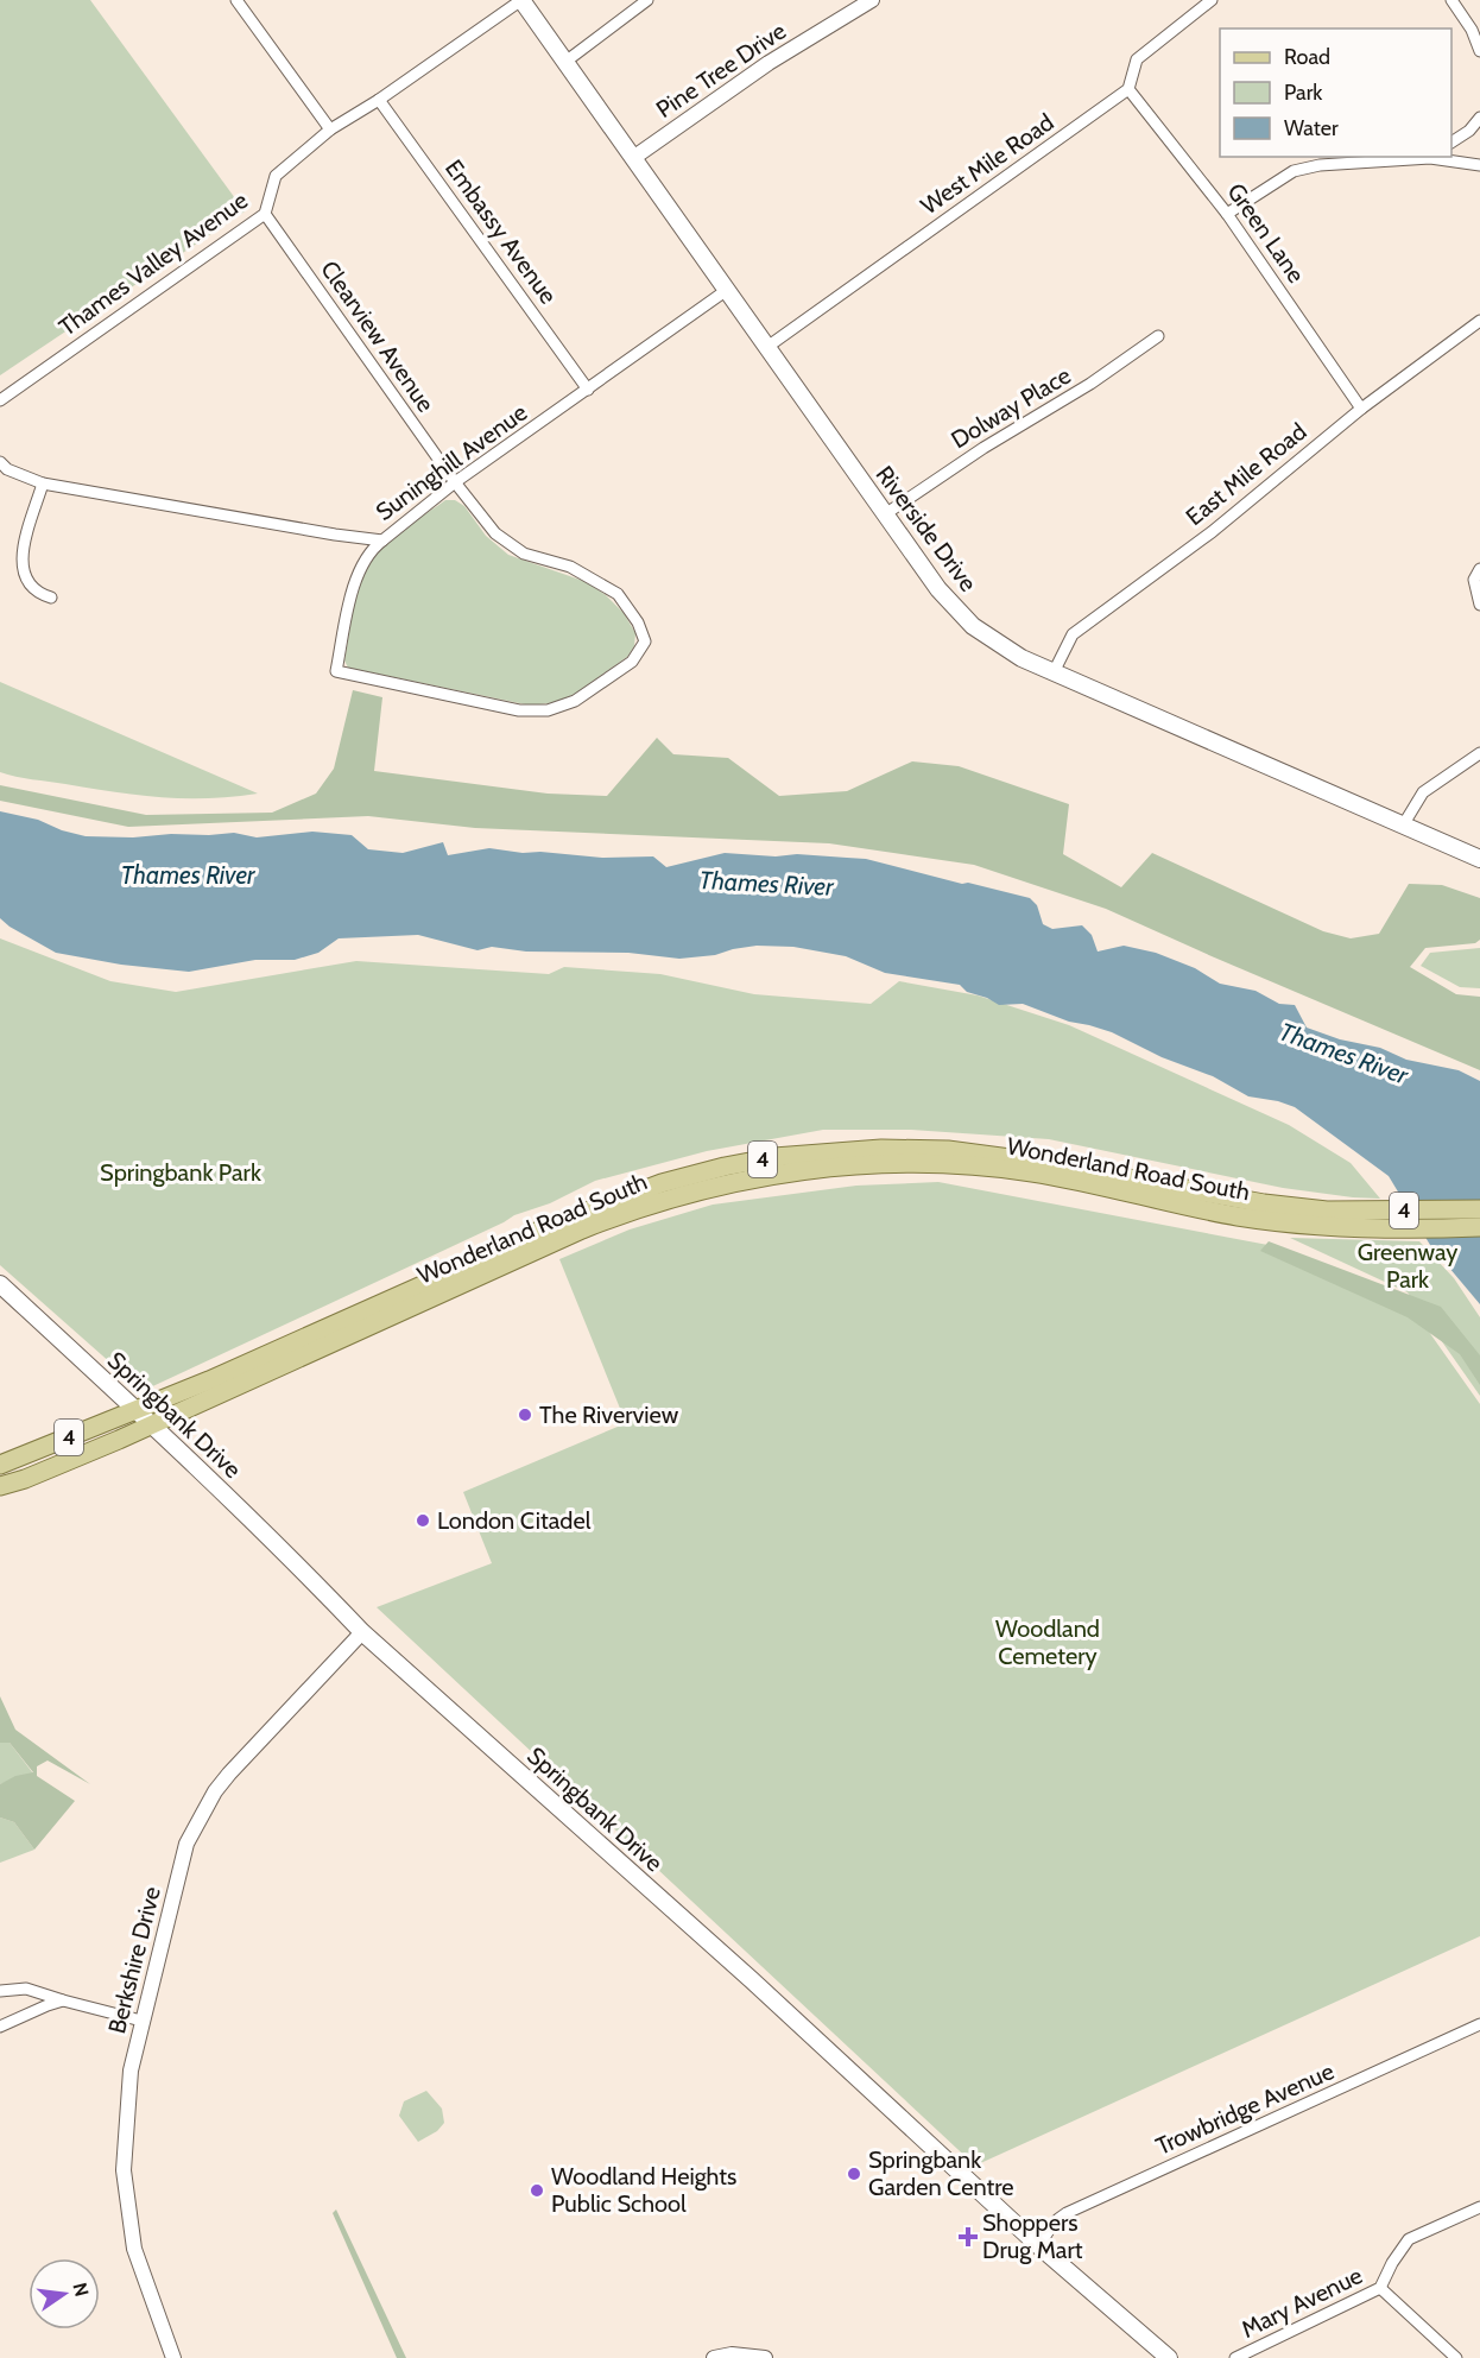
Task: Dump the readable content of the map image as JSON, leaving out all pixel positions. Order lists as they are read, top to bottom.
{
  "streets": {
    "main road": [
      "Riverside Drive",
      "4",
      "Wonderland Road South",
      "Springbank Drive"
    ],
    "street": [
      "Pine Tree Drive",
      "West Mile Road",
      "Embassy Avenue",
      "Green Lane",
      "Thames Valley Avenue",
      "Clearview Avenue",
      "Dolway Place",
      "Suninghill Avenue",
      "East Mile Road",
      "Berkshire Drive",
      "Trowbridge Avenue",
      "Mary Avenue"
    ]
  },
  "crossings": [
    ["Pine Tree Drive", "Riverside Drive"],
    ["West Mile Road", "Green Lane"],
    ["West Mile Road", "Riverside Drive"],
    ["Embassy Avenue", "Thames Valley Avenue"],
    ["Embassy Avenue", "Suninghill Avenue"],
    ["Green Lane", "East Mile Road"],
    ["Thames Valley Avenue", "Clearview Avenue"],
    ["Thames Valley Avenue", "Riverside Drive"],
    ["Clearview Avenue", "Suninghill Avenue"],
    ["Dolway Place", "Riverside Drive"],
    ["Suninghill Avenue", "Riverside Drive"],
    ["East Mile Road", "Riverside Drive"],
    ["4", "Wonderland Road South"],
    ["Wonderland Road South", "Springbank Drive"],
    ["Springbank Drive", "Berkshire Drive"],
    ["Springbank Drive", "Trowbridge Avenue"]
  ],
  "water": ["Thames River"],
  "parks": ["Springbank Park", "Greenway Park", "Woodland Cemetery"],
  "places": {
    "other": [
      "The Riverview",
      "London Citadel",
      "Springbank Garden Centre",
      "Woodland Heights Public School"
    ],
    "health": ["Shoppers Drug Mart"]
  },
  "legend": ["Road", "Park", "Water"],
  "north": "right"
}
